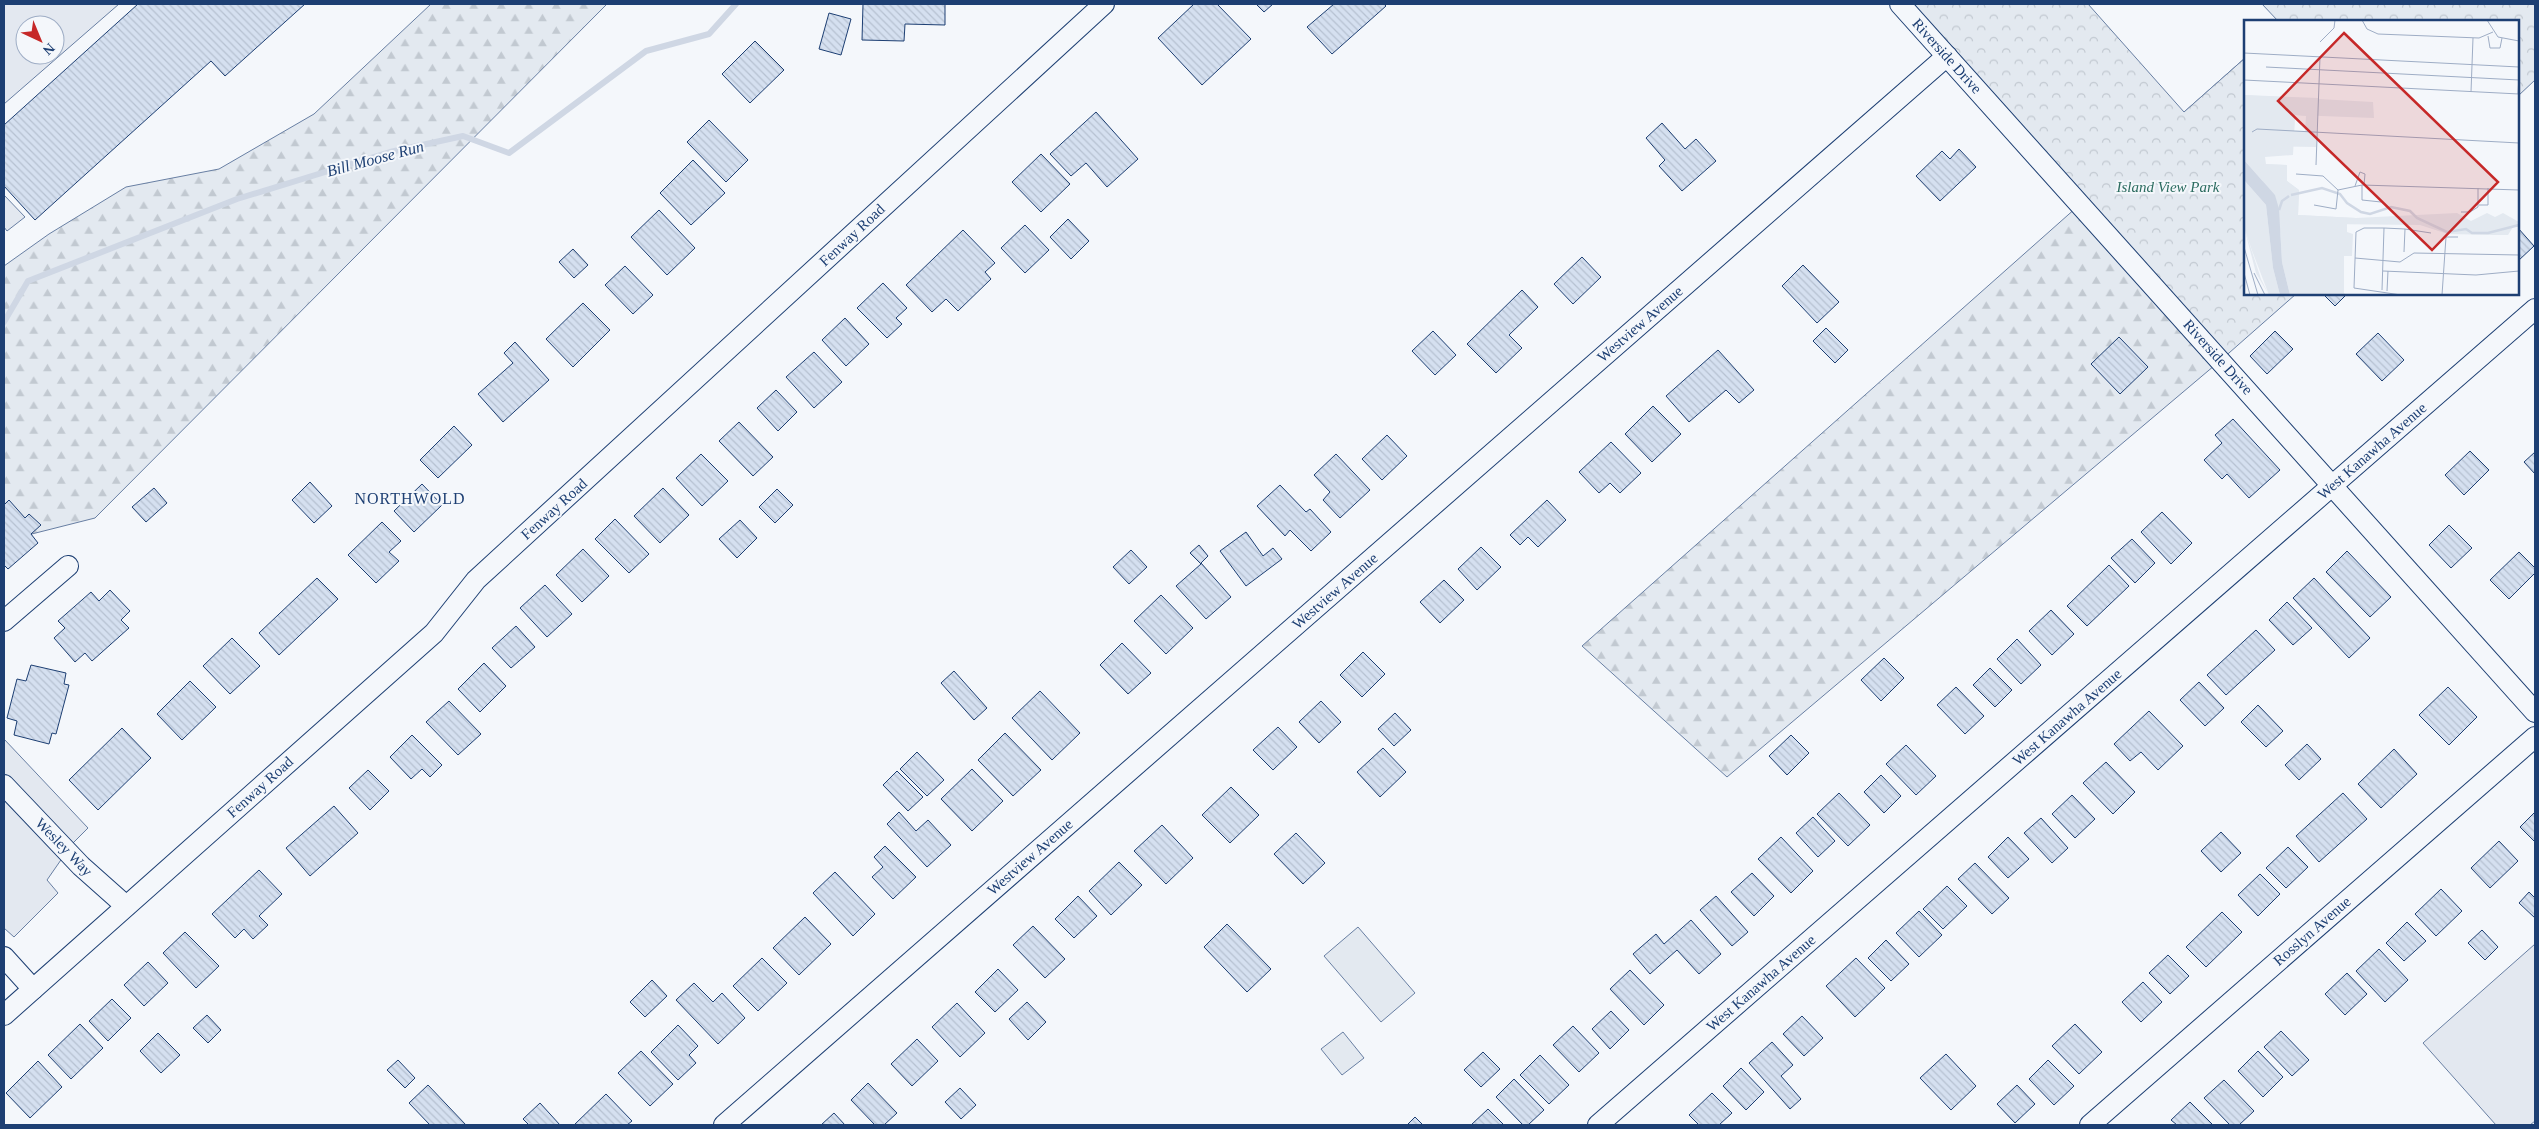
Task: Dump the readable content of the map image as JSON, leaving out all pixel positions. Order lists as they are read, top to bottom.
{
  "streets": {
    "street": [
      "Riverside Drive",
      "Fenway Road",
      "Westview Avenue",
      "West Kanawha Avenue",
      "Wesley Way",
      "Rosslyn Avenue"
    ]
  },
  "crossings": [
    ["Riverside Drive", "Westview Avenue"],
    ["Riverside Drive", "West Kanawha Avenue"],
    ["Fenway Road", "Wesley Way"]
  ],
  "districts": ["NORTHWOLD"],
  "water": ["Bill Moose Run"],
  "parks": ["Island View Park"],
  "north": "bottom right"
}
